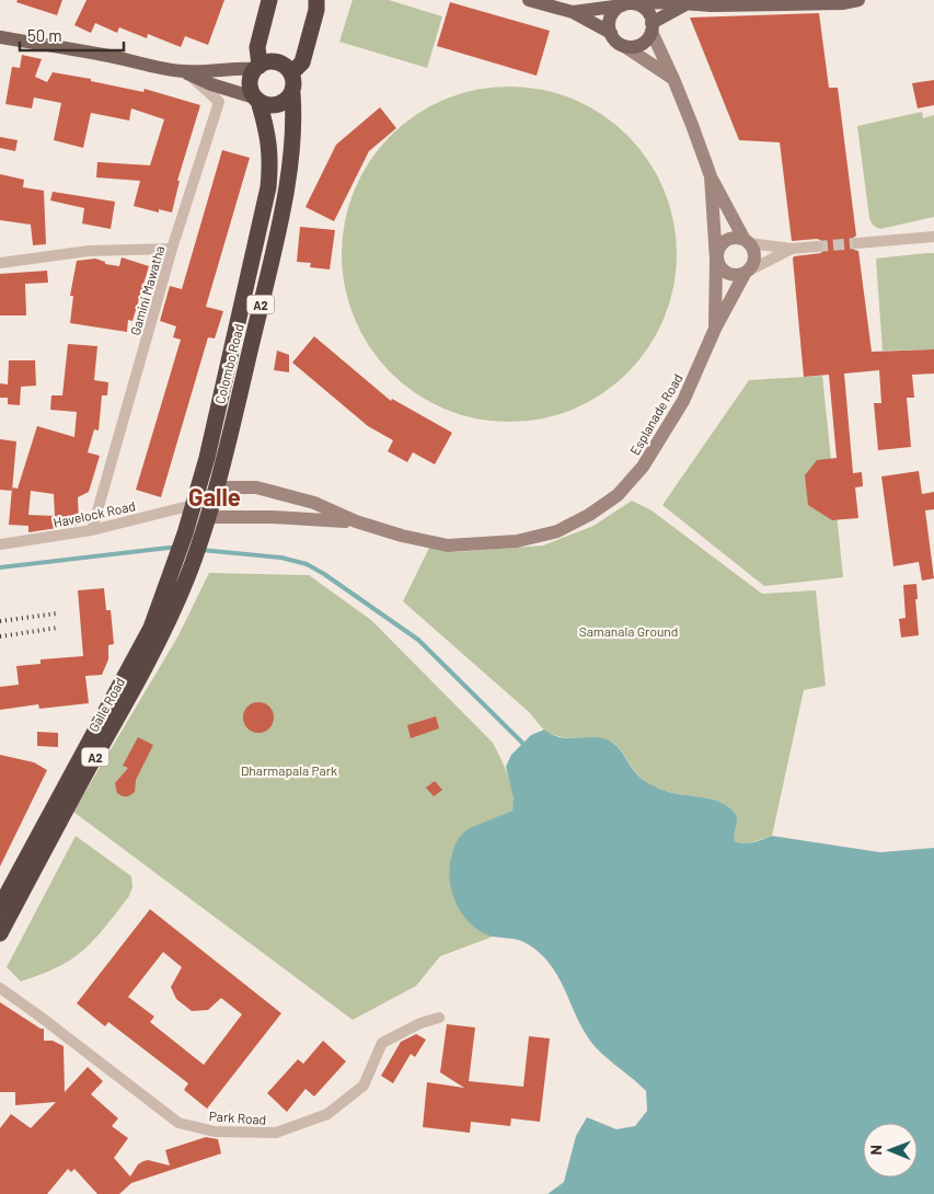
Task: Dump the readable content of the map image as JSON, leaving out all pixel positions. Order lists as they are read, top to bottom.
{
  "streets": {
    "highway": ["A2", "Colombo Road", "Galle Road"],
    "street": [
      "Gamini Mawatha",
      "Esplanade Road",
      "Havelock Road",
      "Park Road"
    ]
  },
  "crossings": [
    ["Gamini Mawatha", "Havelock Road"],
    ["Colombo Road", "Esplanade Road"],
    ["Colombo Road", "Havelock Road"],
    ["Colombo Road", "Galle Road"],
    ["Esplanade Road", "Galle Road"],
    ["Havelock Road", "Galle Road"]
  ],
  "districts": ["Galle"],
  "parks": ["Samanala Ground", "Dharmapala Park"],
  "scale_bar": "50 m",
  "north": "left"
}
